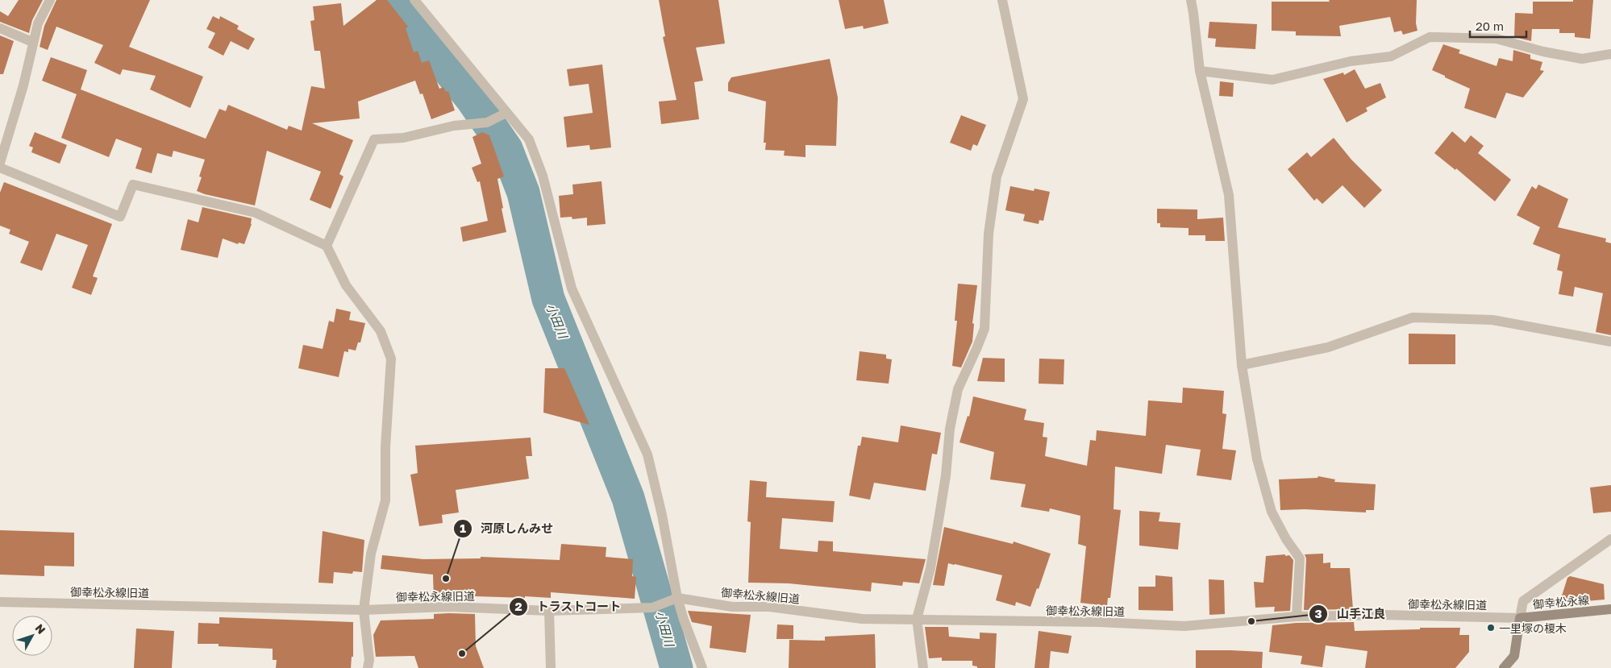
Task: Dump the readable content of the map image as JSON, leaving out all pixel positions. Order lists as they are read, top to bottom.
{
  "streets": {
    "main road": ["御幸松永線"],
    "street": ["御幸松永線旧道"]
  },
  "crossings": [
    ["御幸松永線旧道", "御幸松永線"]
  ],
  "water": ["小田川"],
  "places": [
    "河原しんみせ",
    "山手江良",
    "一里塚の榎木",
    "トラストコート"
  ],
  "scale_bar": "20 m",
  "north": "top right"
}
